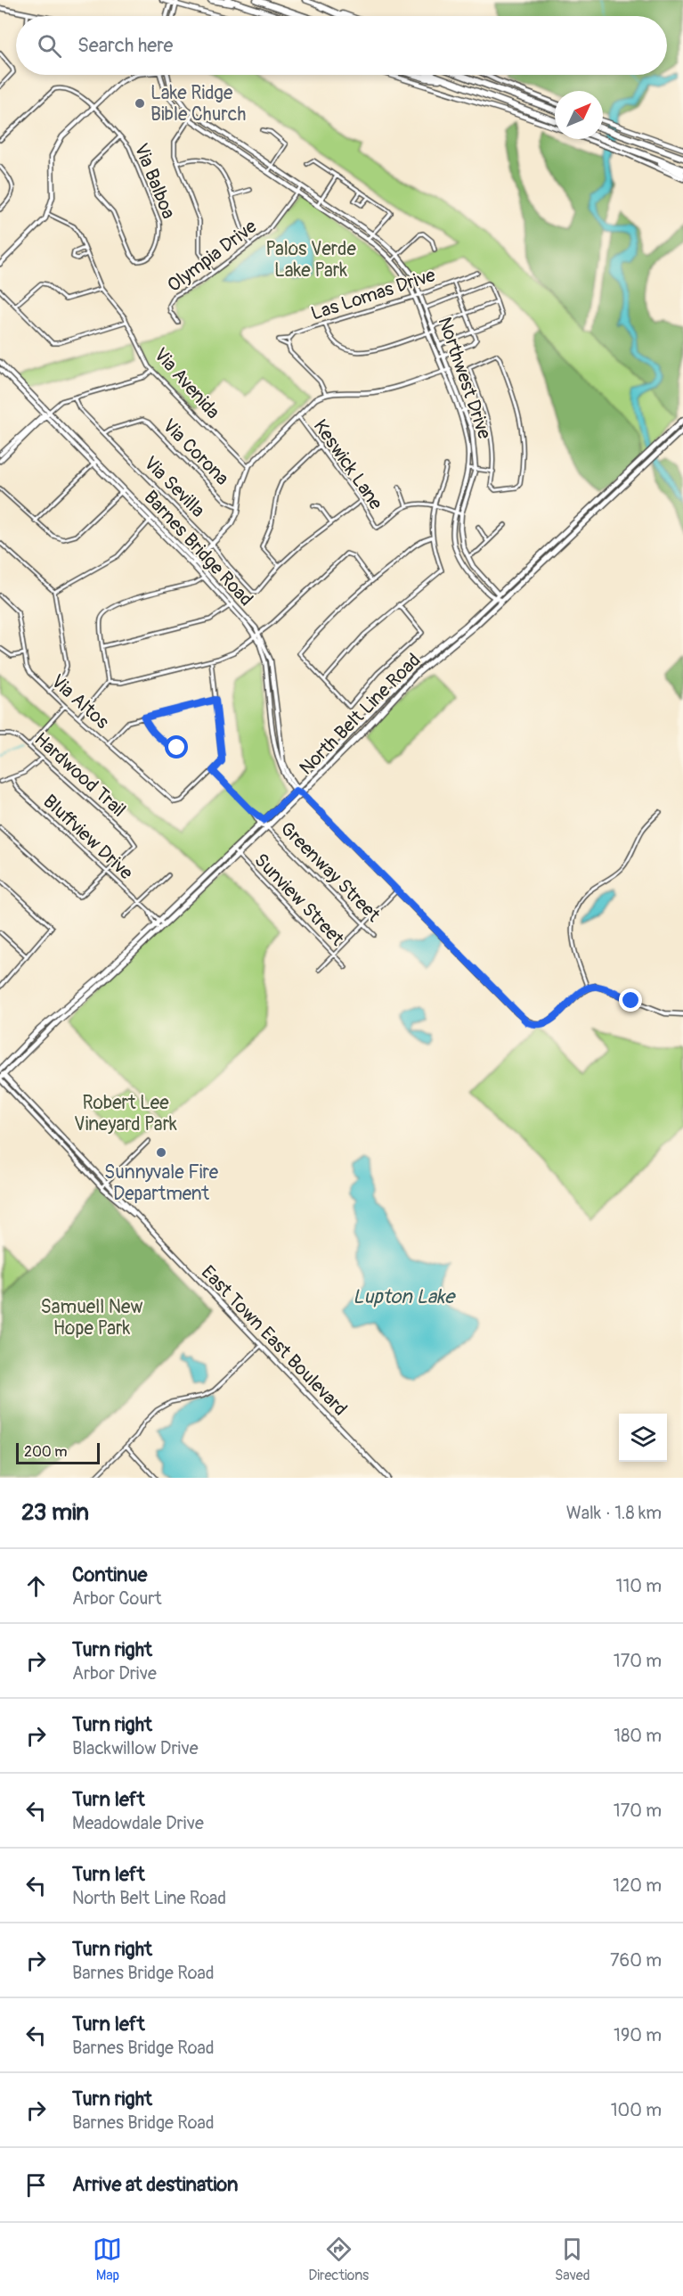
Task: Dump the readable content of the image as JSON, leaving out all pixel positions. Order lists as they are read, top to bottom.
{
  "streets": {
    "main road": [
      "Northwest Drive",
      "Barnes Bridge Road",
      "North Belt Line Road",
      "East Town East Boulevard"
    ],
    "street": [
      "Via Balboa",
      "Olympia Drive",
      "Las Lomas Drive",
      "Via Avenida",
      "Via Corona",
      "Keswick Lane",
      "Via Sevilla",
      "Via Altos",
      "Hardwood Trail",
      "Bluffview Drive",
      "Greenway Street",
      "Sunview Street"
    ]
  },
  "crossings": [
    ["Olympia Drive", "Northwest Drive"],
    ["Las Lomas Drive", "Northwest Drive"],
    ["Northwest Drive", "North Belt Line Road"],
    ["Via Corona", "Via Sevilla"],
    ["Barnes Bridge Road", "North Belt Line Road"],
    ["North Belt Line Road", "Bluffview Drive"],
    ["North Belt Line Road", "Greenway Street"],
    ["North Belt Line Road", "Sunview Street"],
    ["North Belt Line Road", "East Town East Boulevard"],
    ["Hardwood Trail", "Bluffview Drive"]
  ],
  "water": ["Lupton Lake"],
  "parks": ["Palos Verde Lake Park", "Robert Lee Vineyard Park", "Samuell New Hope Park"],
  "places": ["Lake Ridge Bible Church", "Sunnyvale Fire Department"],
  "scale_bar": "200 m",
  "north": "top right",
  "page": {
    "search": "Search here",
    "scale": "200 m",
    "heading": ["23 min", "Walk · 1.8 km"],
    "list": [
      ["Continue", "Arbor Court", "110 m"],
      ["Turn right", "Arbor Drive", "170 m"],
      ["Turn right", "Blackwillow Drive", "180 m"],
      ["Turn left", "Meadowdale Drive", "170 m"],
      ["Turn left", "North Belt Line Road", "120 m"],
      ["Turn right", "Barnes Bridge Road", "760 m"],
      ["Turn left", "Barnes Bridge Road", "190 m"],
      ["Turn right", "Barnes Bridge Road", "100 m"],
      "Arrive at destination"
    ],
    "nav": ["Map", "Directions", "Saved"]
  }
}
